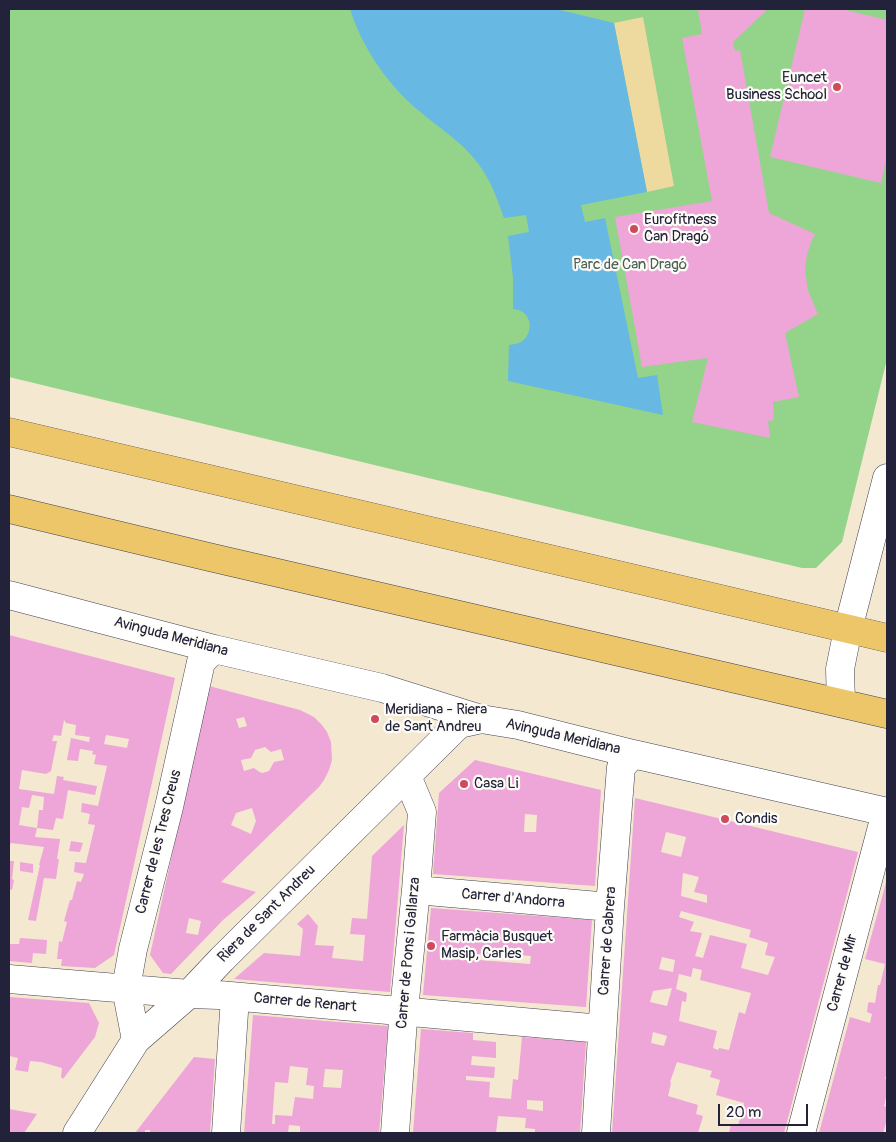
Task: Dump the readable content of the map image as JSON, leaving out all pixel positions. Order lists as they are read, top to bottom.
{
  "streets": {
    "street": [
      "Avinguda Meridiana",
      "Carrer de les Tres Creus",
      "Carrer d'Andorra",
      "Riera de Sant Andreu",
      "Carrer de Cabrera",
      "Carrer de Pons i Gallarza",
      "Carrer de Mir",
      "Carrer de Renart"
    ]
  },
  "crossings": [
    ["Avinguda Meridiana", "Carrer de les Tres Creus"],
    ["Avinguda Meridiana", "Riera de Sant Andreu"],
    ["Avinguda Meridiana", "Carrer de Cabrera"],
    ["Avinguda Meridiana", "Carrer de Mir"],
    ["Carrer de les Tres Creus", "Riera de Sant Andreu"],
    ["Carrer de les Tres Creus", "Carrer de Renart"],
    ["Carrer d'Andorra", "Carrer de Cabrera"],
    ["Carrer d'Andorra", "Carrer de Pons i Gallarza"],
    ["Riera de Sant Andreu", "Carrer de Pons i Gallarza"],
    ["Riera de Sant Andreu", "Carrer de Renart"],
    ["Carrer de Cabrera", "Carrer de Renart"],
    ["Carrer de Pons i Gallarza", "Carrer de Renart"]
  ],
  "parks": ["Parc de Can Dragó"],
  "places": [
    "Euncet Business School",
    "Eurofitness Can Dragó",
    "Meridiana - Riera de Sant Andreu",
    "Casa Li",
    "Condis",
    "Farmàcia Busquet Masip, Carles"
  ],
  "scale_bar": "20 m"
}
